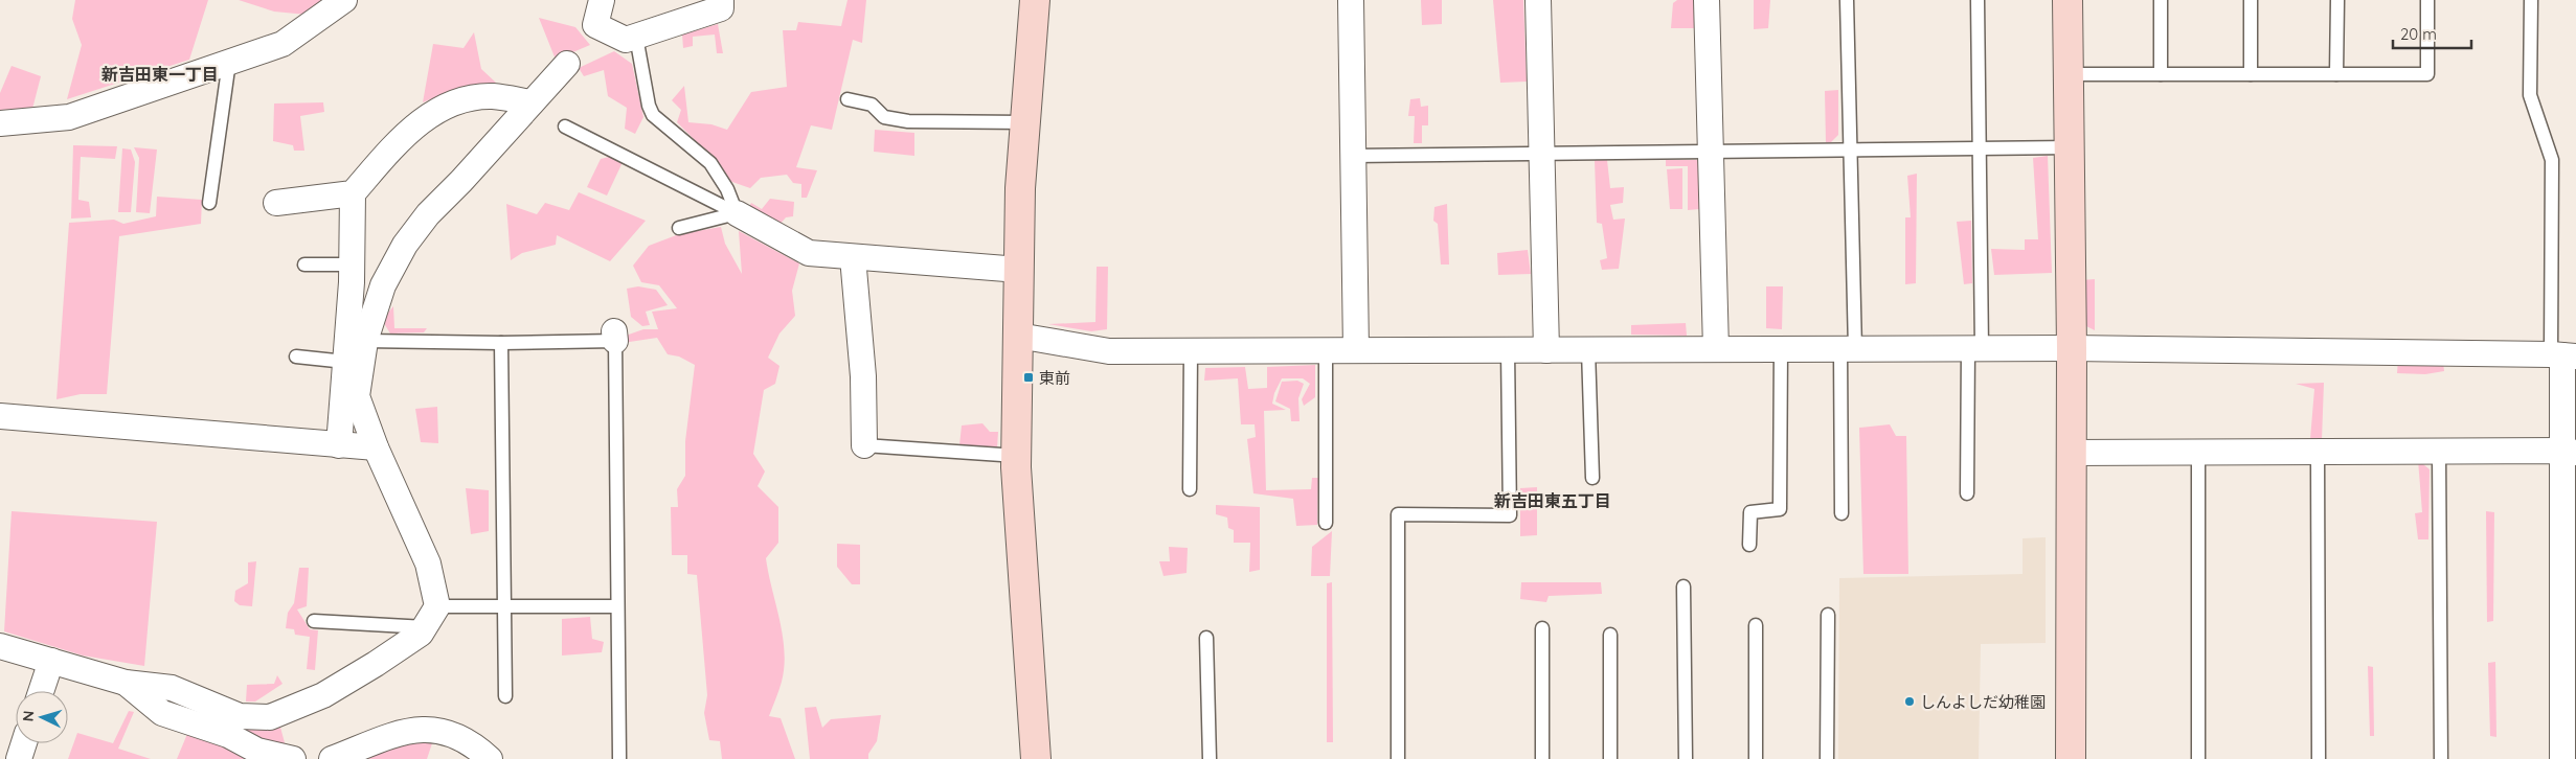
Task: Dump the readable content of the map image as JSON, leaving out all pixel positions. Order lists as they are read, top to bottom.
{
  "districts": ["新吉田東一丁目", "新吉田東五丁目"],
  "places": {
    "transit": ["東前"],
    "other": ["しんよしだ幼稚園"]
  },
  "scale_bar": "20 m",
  "north": "left"
}
